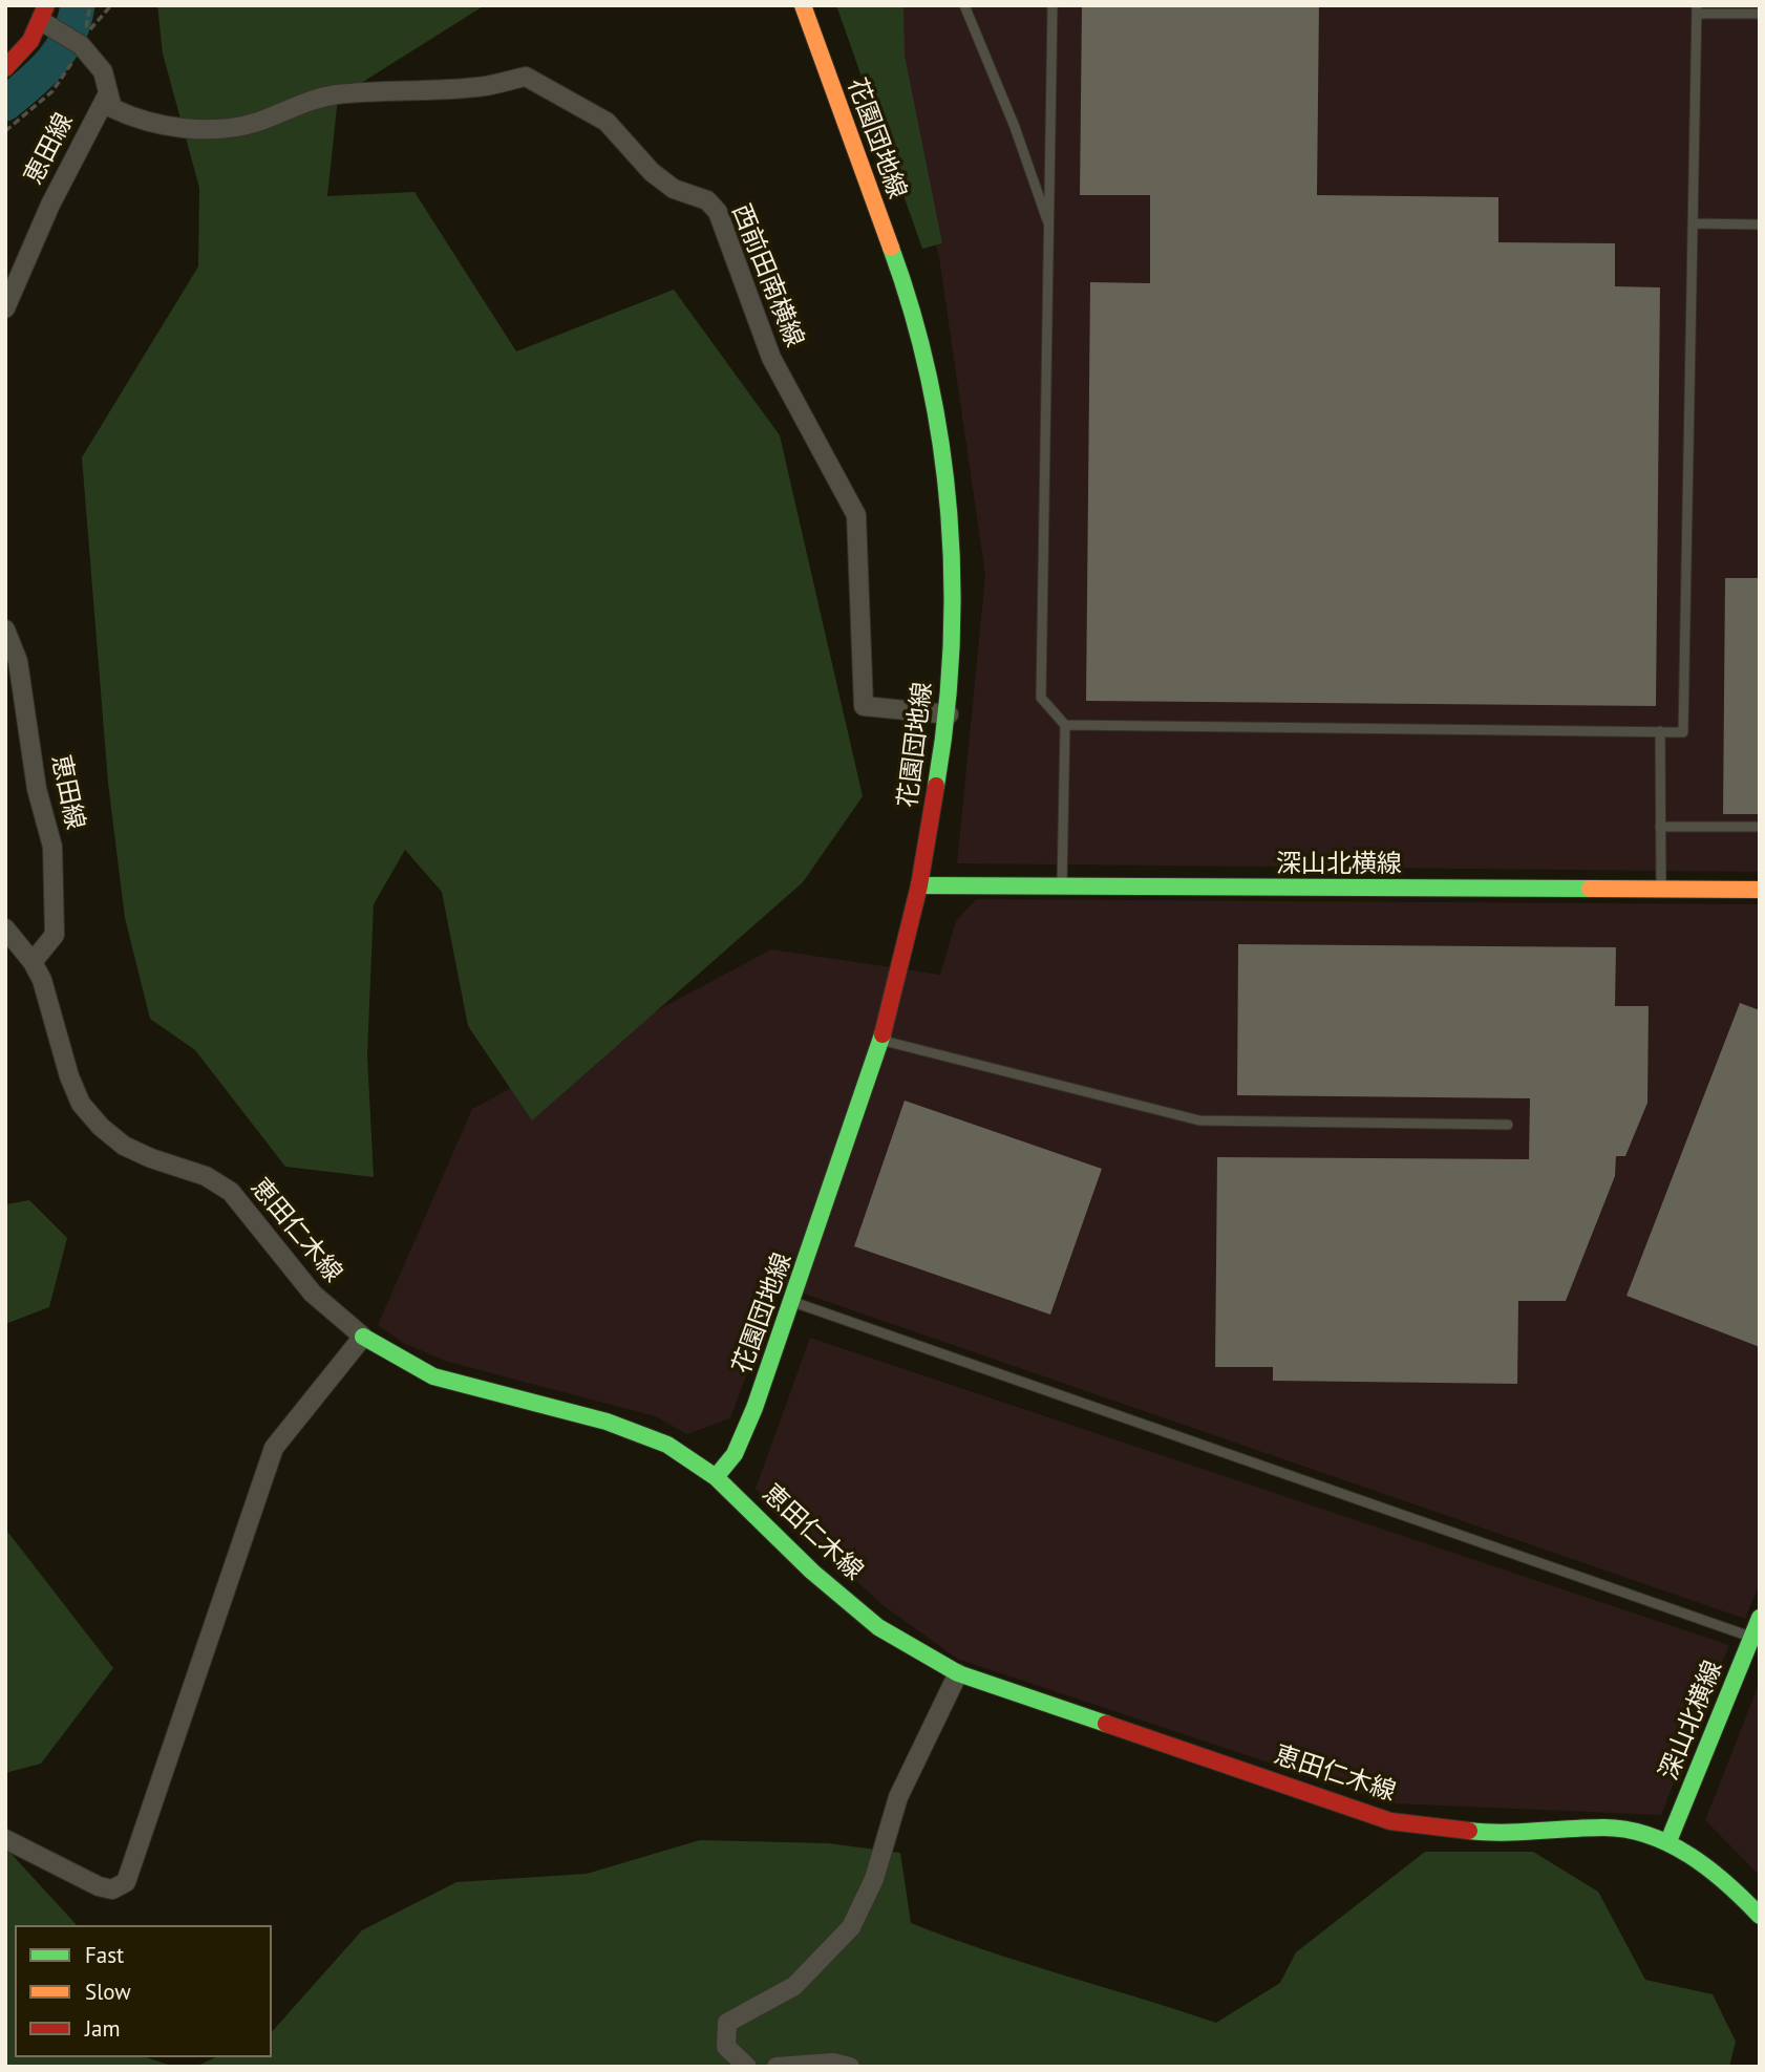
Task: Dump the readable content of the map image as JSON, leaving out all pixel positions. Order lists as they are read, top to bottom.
{
  "streets": {
    "street": [
      "花園団地線",
      "恵田線",
      "西前田南横線",
      "深山北横線",
      "恵田仁木線"
    ]
  },
  "crossings": [
    ["花園団地線", "西前田南横線"],
    ["花園団地線", "深山北横線"],
    ["花園団地線", "恵田仁木線"],
    ["恵田線", "西前田南横線"],
    ["恵田線", "恵田仁木線"],
    ["深山北横線", "恵田仁木線"]
  ],
  "legend": ["Fast", "Slow", "Jam"]
}
